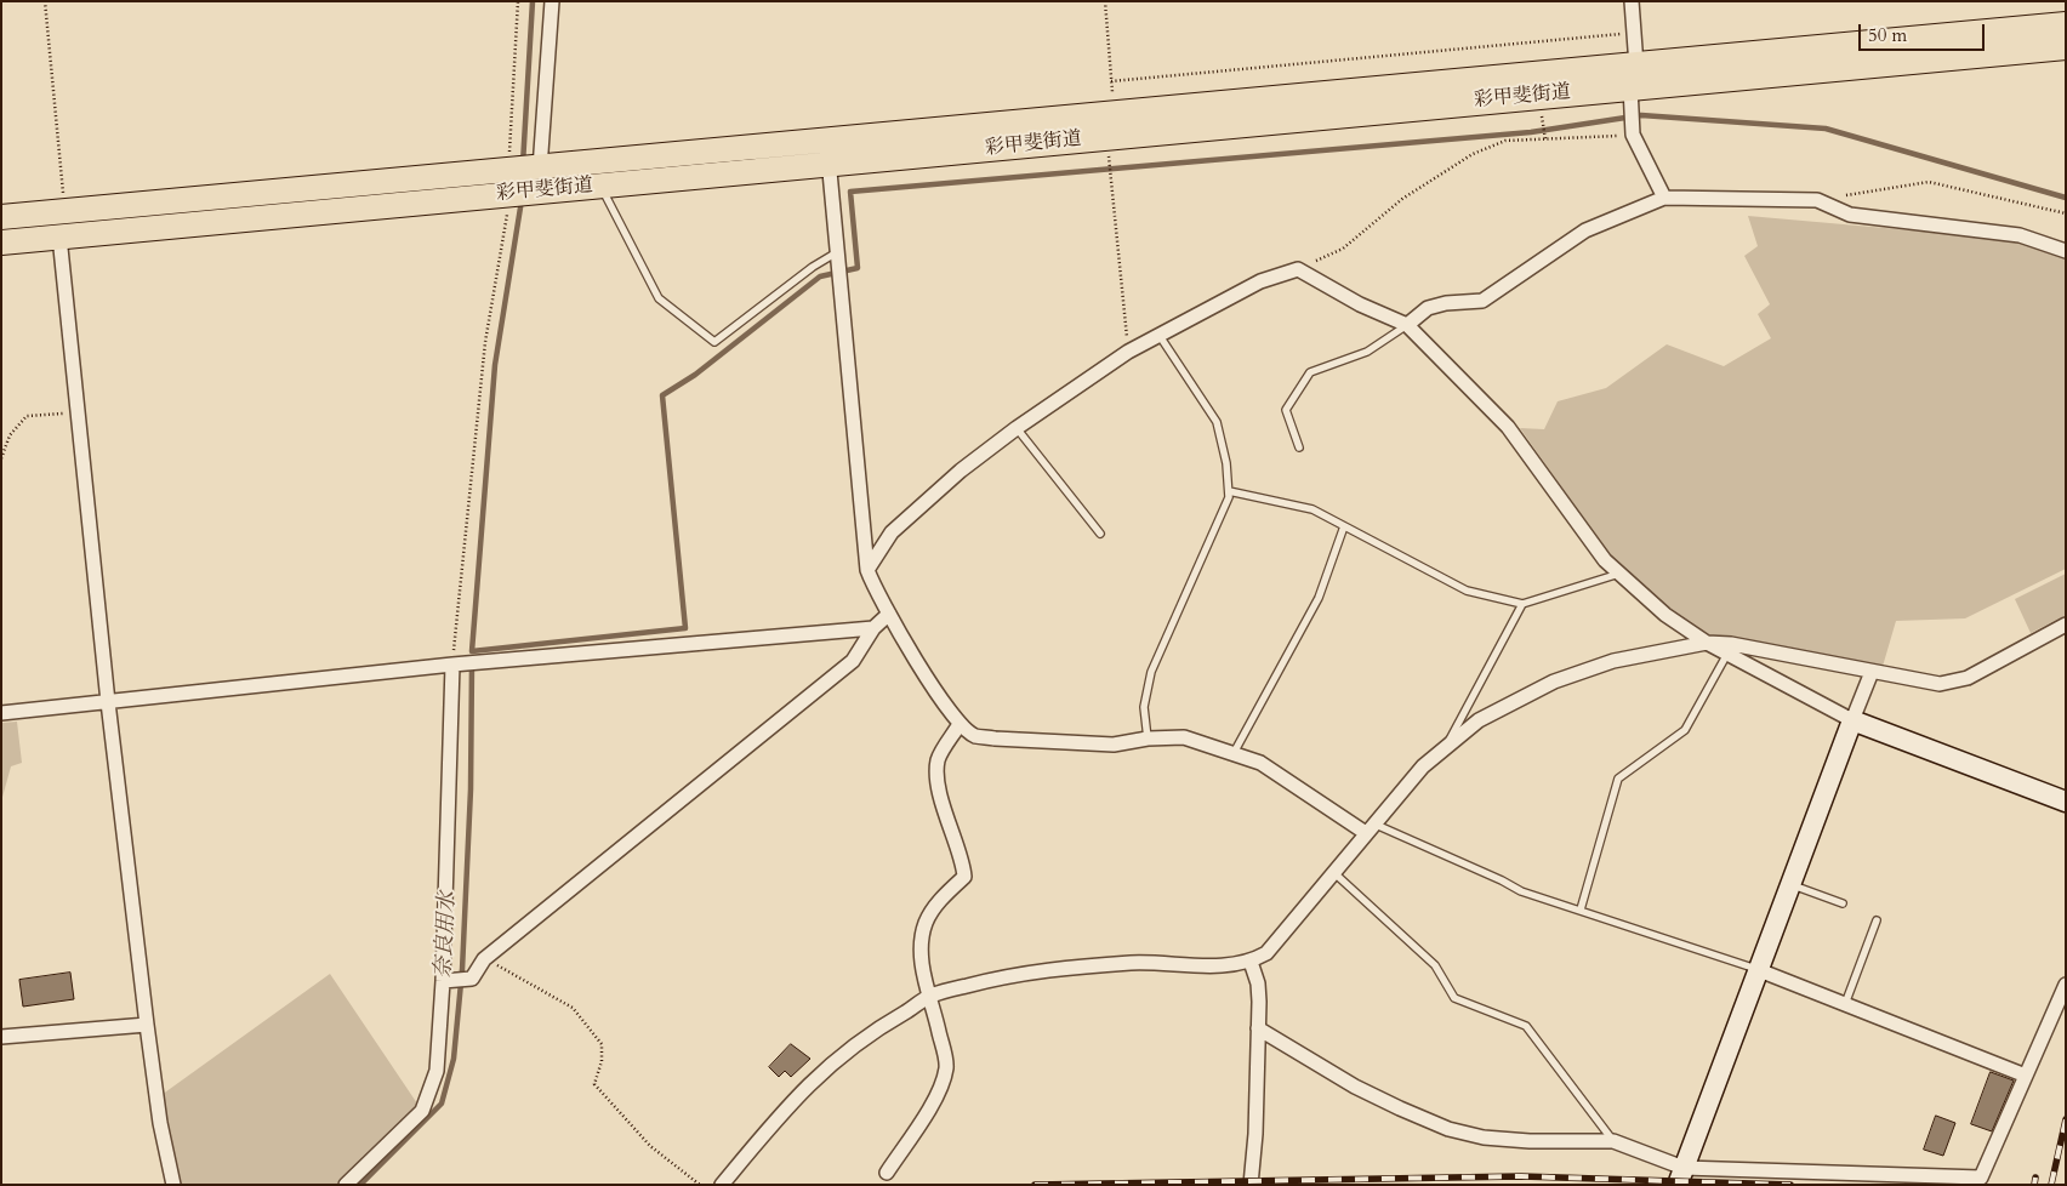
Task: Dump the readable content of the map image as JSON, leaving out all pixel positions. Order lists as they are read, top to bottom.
{
  "streets": {
    "highway": ["彩甲斐街道"]
  },
  "water": ["奈良用水"],
  "scale_bar": "50 m"
}
